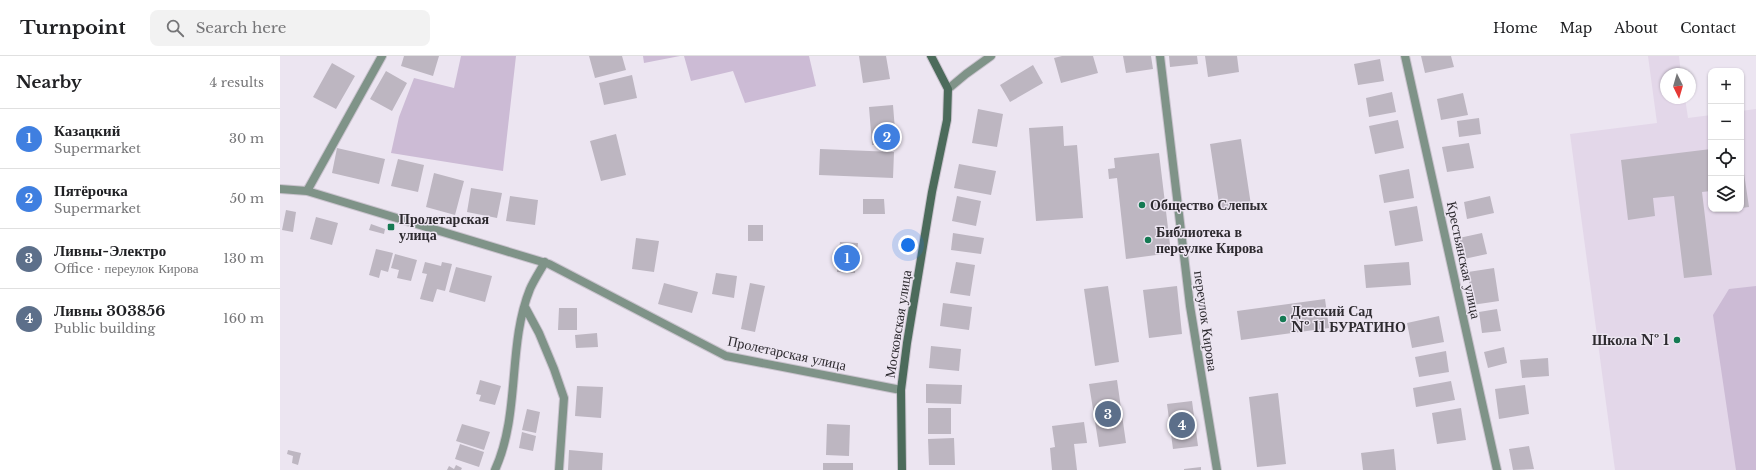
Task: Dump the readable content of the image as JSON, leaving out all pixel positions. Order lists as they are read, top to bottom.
{
  "streets": {
    "street": [
      "Крестьянская улица",
      "переулок Кирова",
      "Московская улица",
      "Пролетарская улица"
    ]
  },
  "crossings": [
    ["Московская улица", "Пролетарская улица"]
  ],
  "places": {
    "other": [
      "Общество Слепых",
      "Библиотека в переулке Кирова",
      "Детский Сад № 11 БУРАТИНО",
      "Школа № 1"
    ],
    "transit": ["Пролетарская улица"]
  },
  "north": "bottom",
  "page": {
    "header": "Turnpoint",
    "search": "Search here",
    "nav": [
      "Home",
      "Map",
      "About",
      "Contact"
    ],
    "heading": ["Nearby", "4 results"],
    "map_buttons": ["+", "−"],
    "list": [
      {
        "mark": "1",
        "name": "Казацкий",
        "note": "Supermarket",
        "value": "30 m"
      },
      {
        "mark": "2",
        "name": "Пятёрочка",
        "note": "Supermarket",
        "value": "50 m"
      },
      {
        "mark": "3",
        "name": "Ливны-Электро",
        "note": "Office · переулок Кирова",
        "value": "130 m"
      },
      {
        "mark": "4",
        "name": "Ливны 303856",
        "note": "Public building",
        "value": "160 m"
      }
    ],
    "pins": [
      "2",
      "1",
      "3",
      "4"
    ]
  }
}
